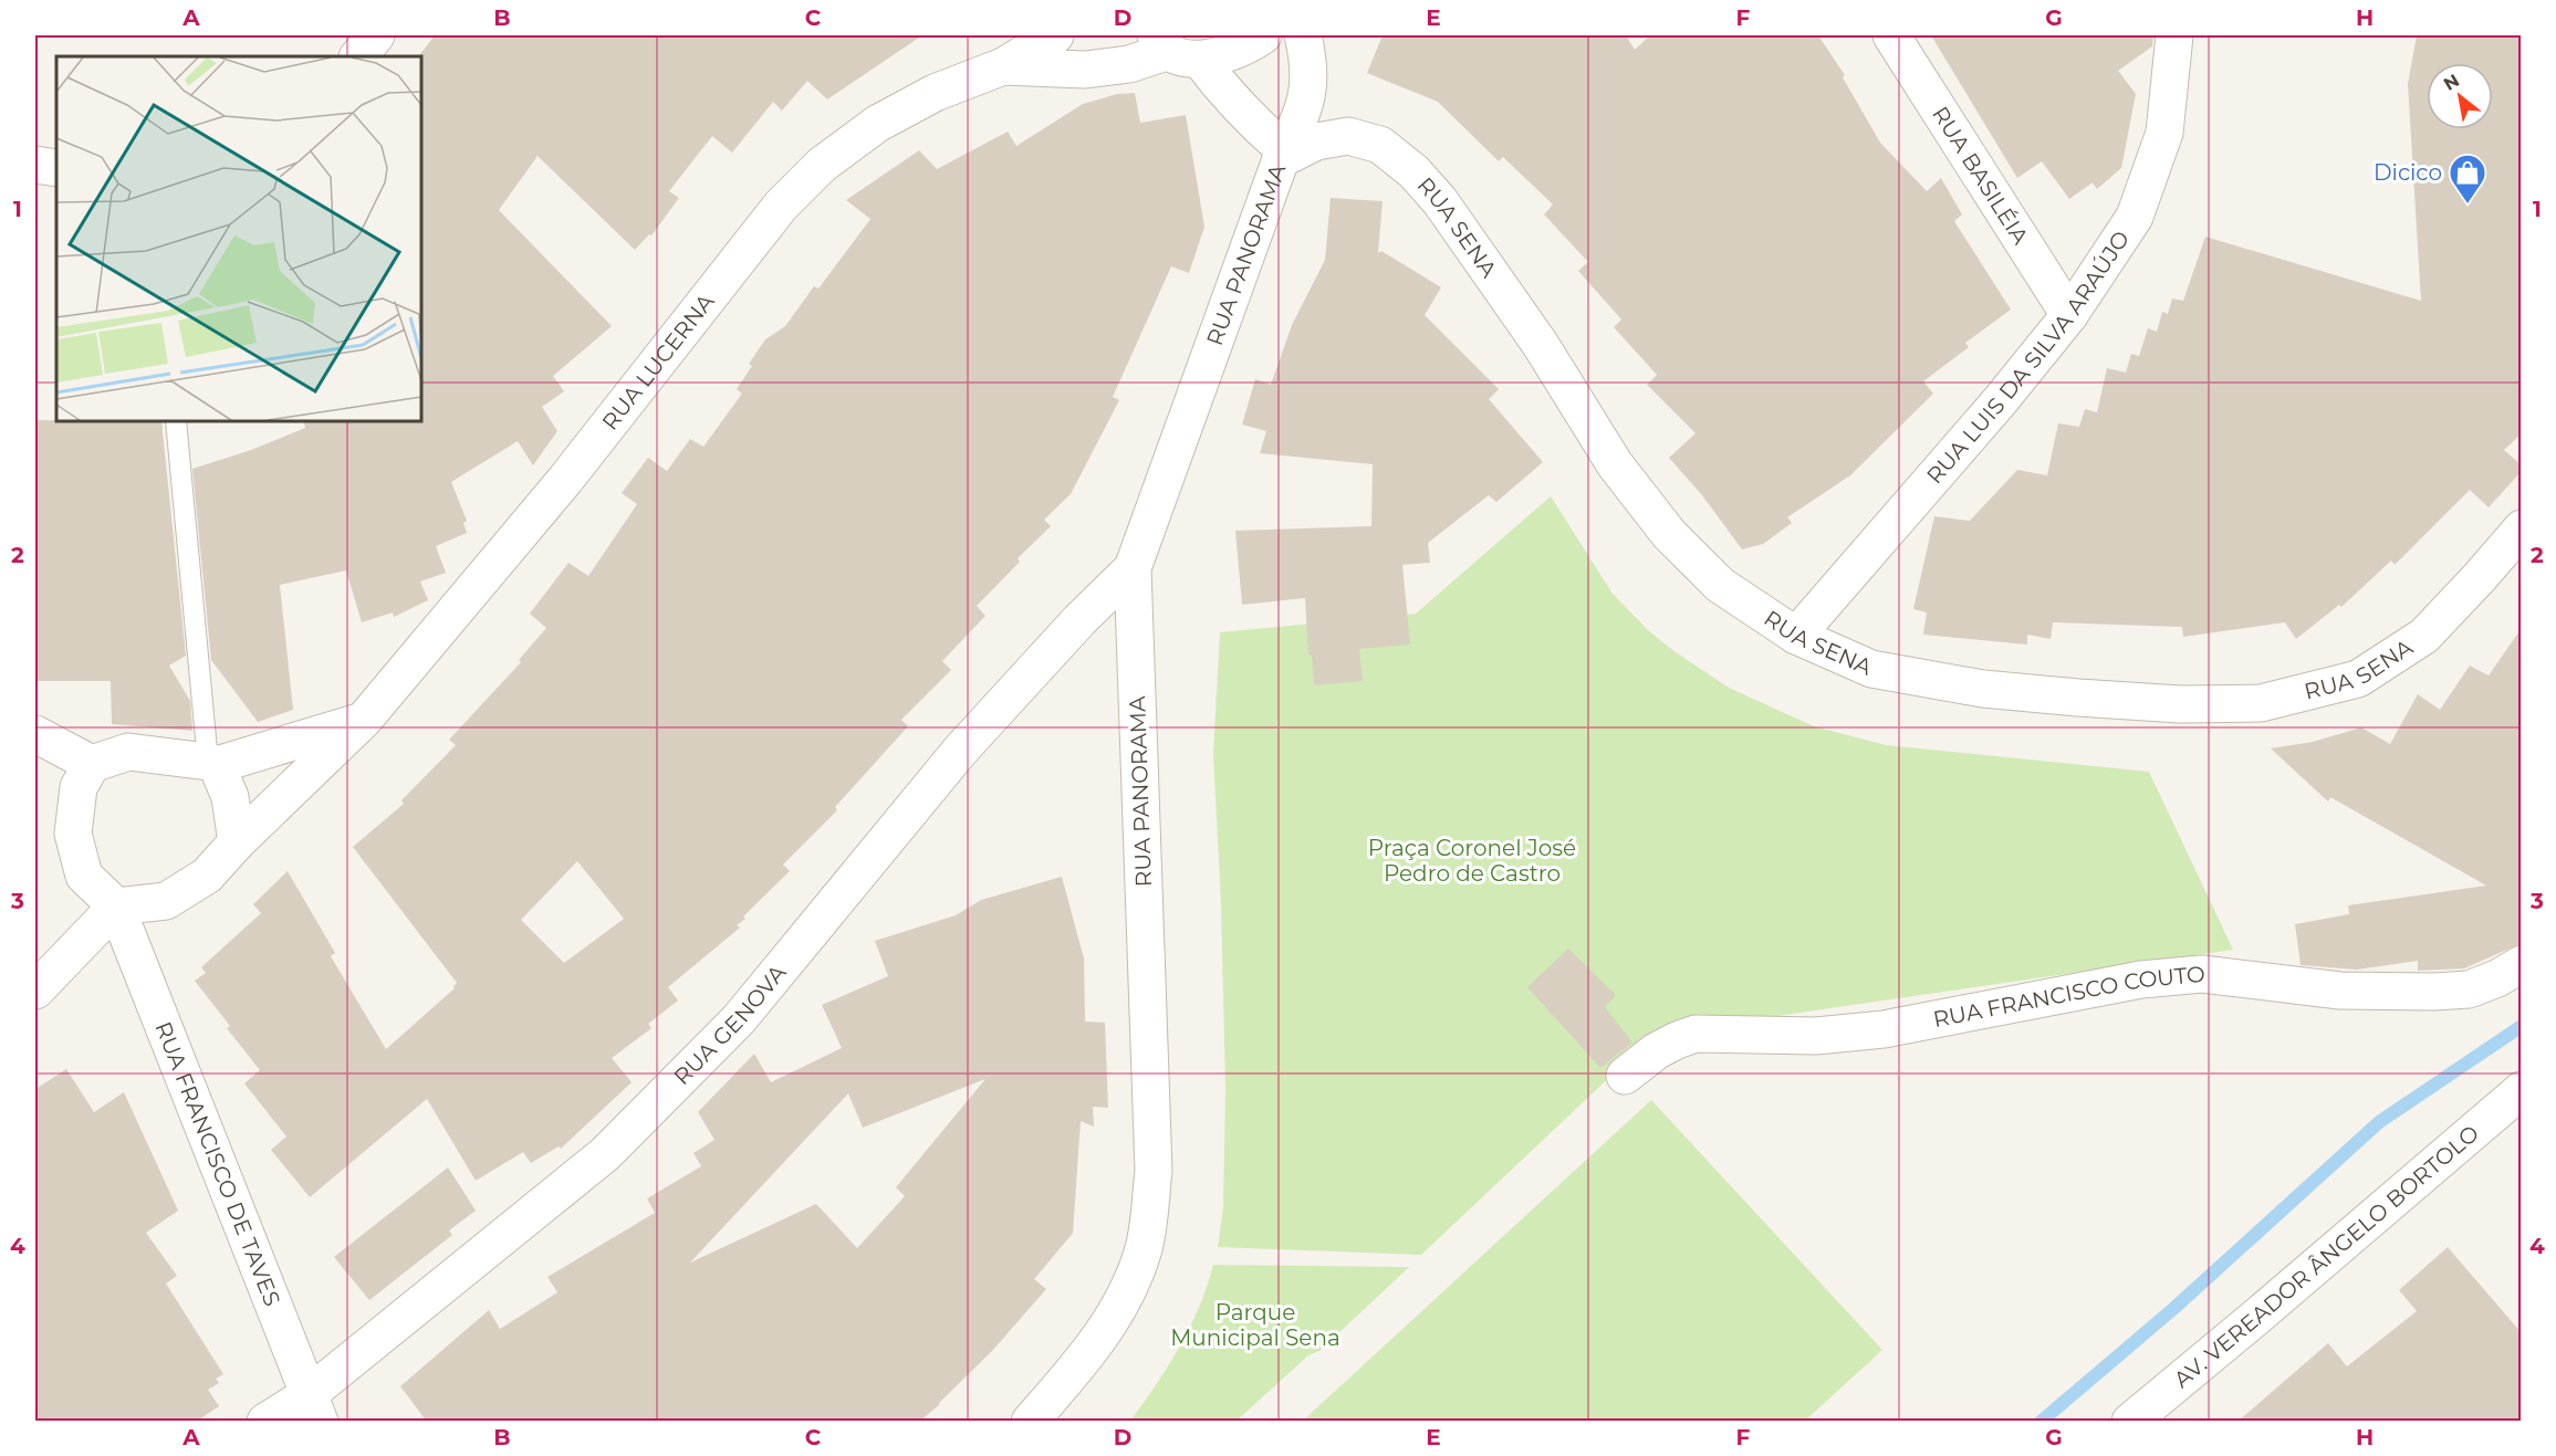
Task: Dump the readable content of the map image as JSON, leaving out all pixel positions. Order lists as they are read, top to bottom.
{
  "streets": {
    "street": [
      "RUA BASILÉIA",
      "RUA SENA",
      "RUA PANORAMA",
      "RUA LUIS DA SILVA ARAÚJO",
      "RUA LUCERNA",
      "RUA FRANCISCO COUTO",
      "RUA GENOVA",
      "RUA FRANCISCO DE TAVES",
      "AV. VEREADOR ÂNGELO BORTOLO"
    ]
  },
  "crossings": [
    ["RUA BASILÉIA", "RUA LUIS DA SILVA ARAÚJO"],
    ["RUA SENA", "RUA PANORAMA"],
    ["RUA SENA", "RUA LUIS DA SILVA ARAÚJO"],
    ["RUA PANORAMA", "RUA GENOVA"],
    ["RUA LUCERNA", "RUA FRANCISCO DE TAVES"],
    ["RUA GENOVA", "RUA FRANCISCO DE TAVES"]
  ],
  "parks": ["Praça Coronel José Pedro de Castro", "Parque Municipal Sena"],
  "places": {
    "shop": ["Dicico"]
  },
  "north": "top left",
  "grid": {
    "columns": [
      "A",
      "B",
      "C",
      "D",
      "E",
      "F",
      "G",
      "H"
    ],
    "rows": [
      "1",
      "2",
      "3",
      "4"
    ]
  }
}
